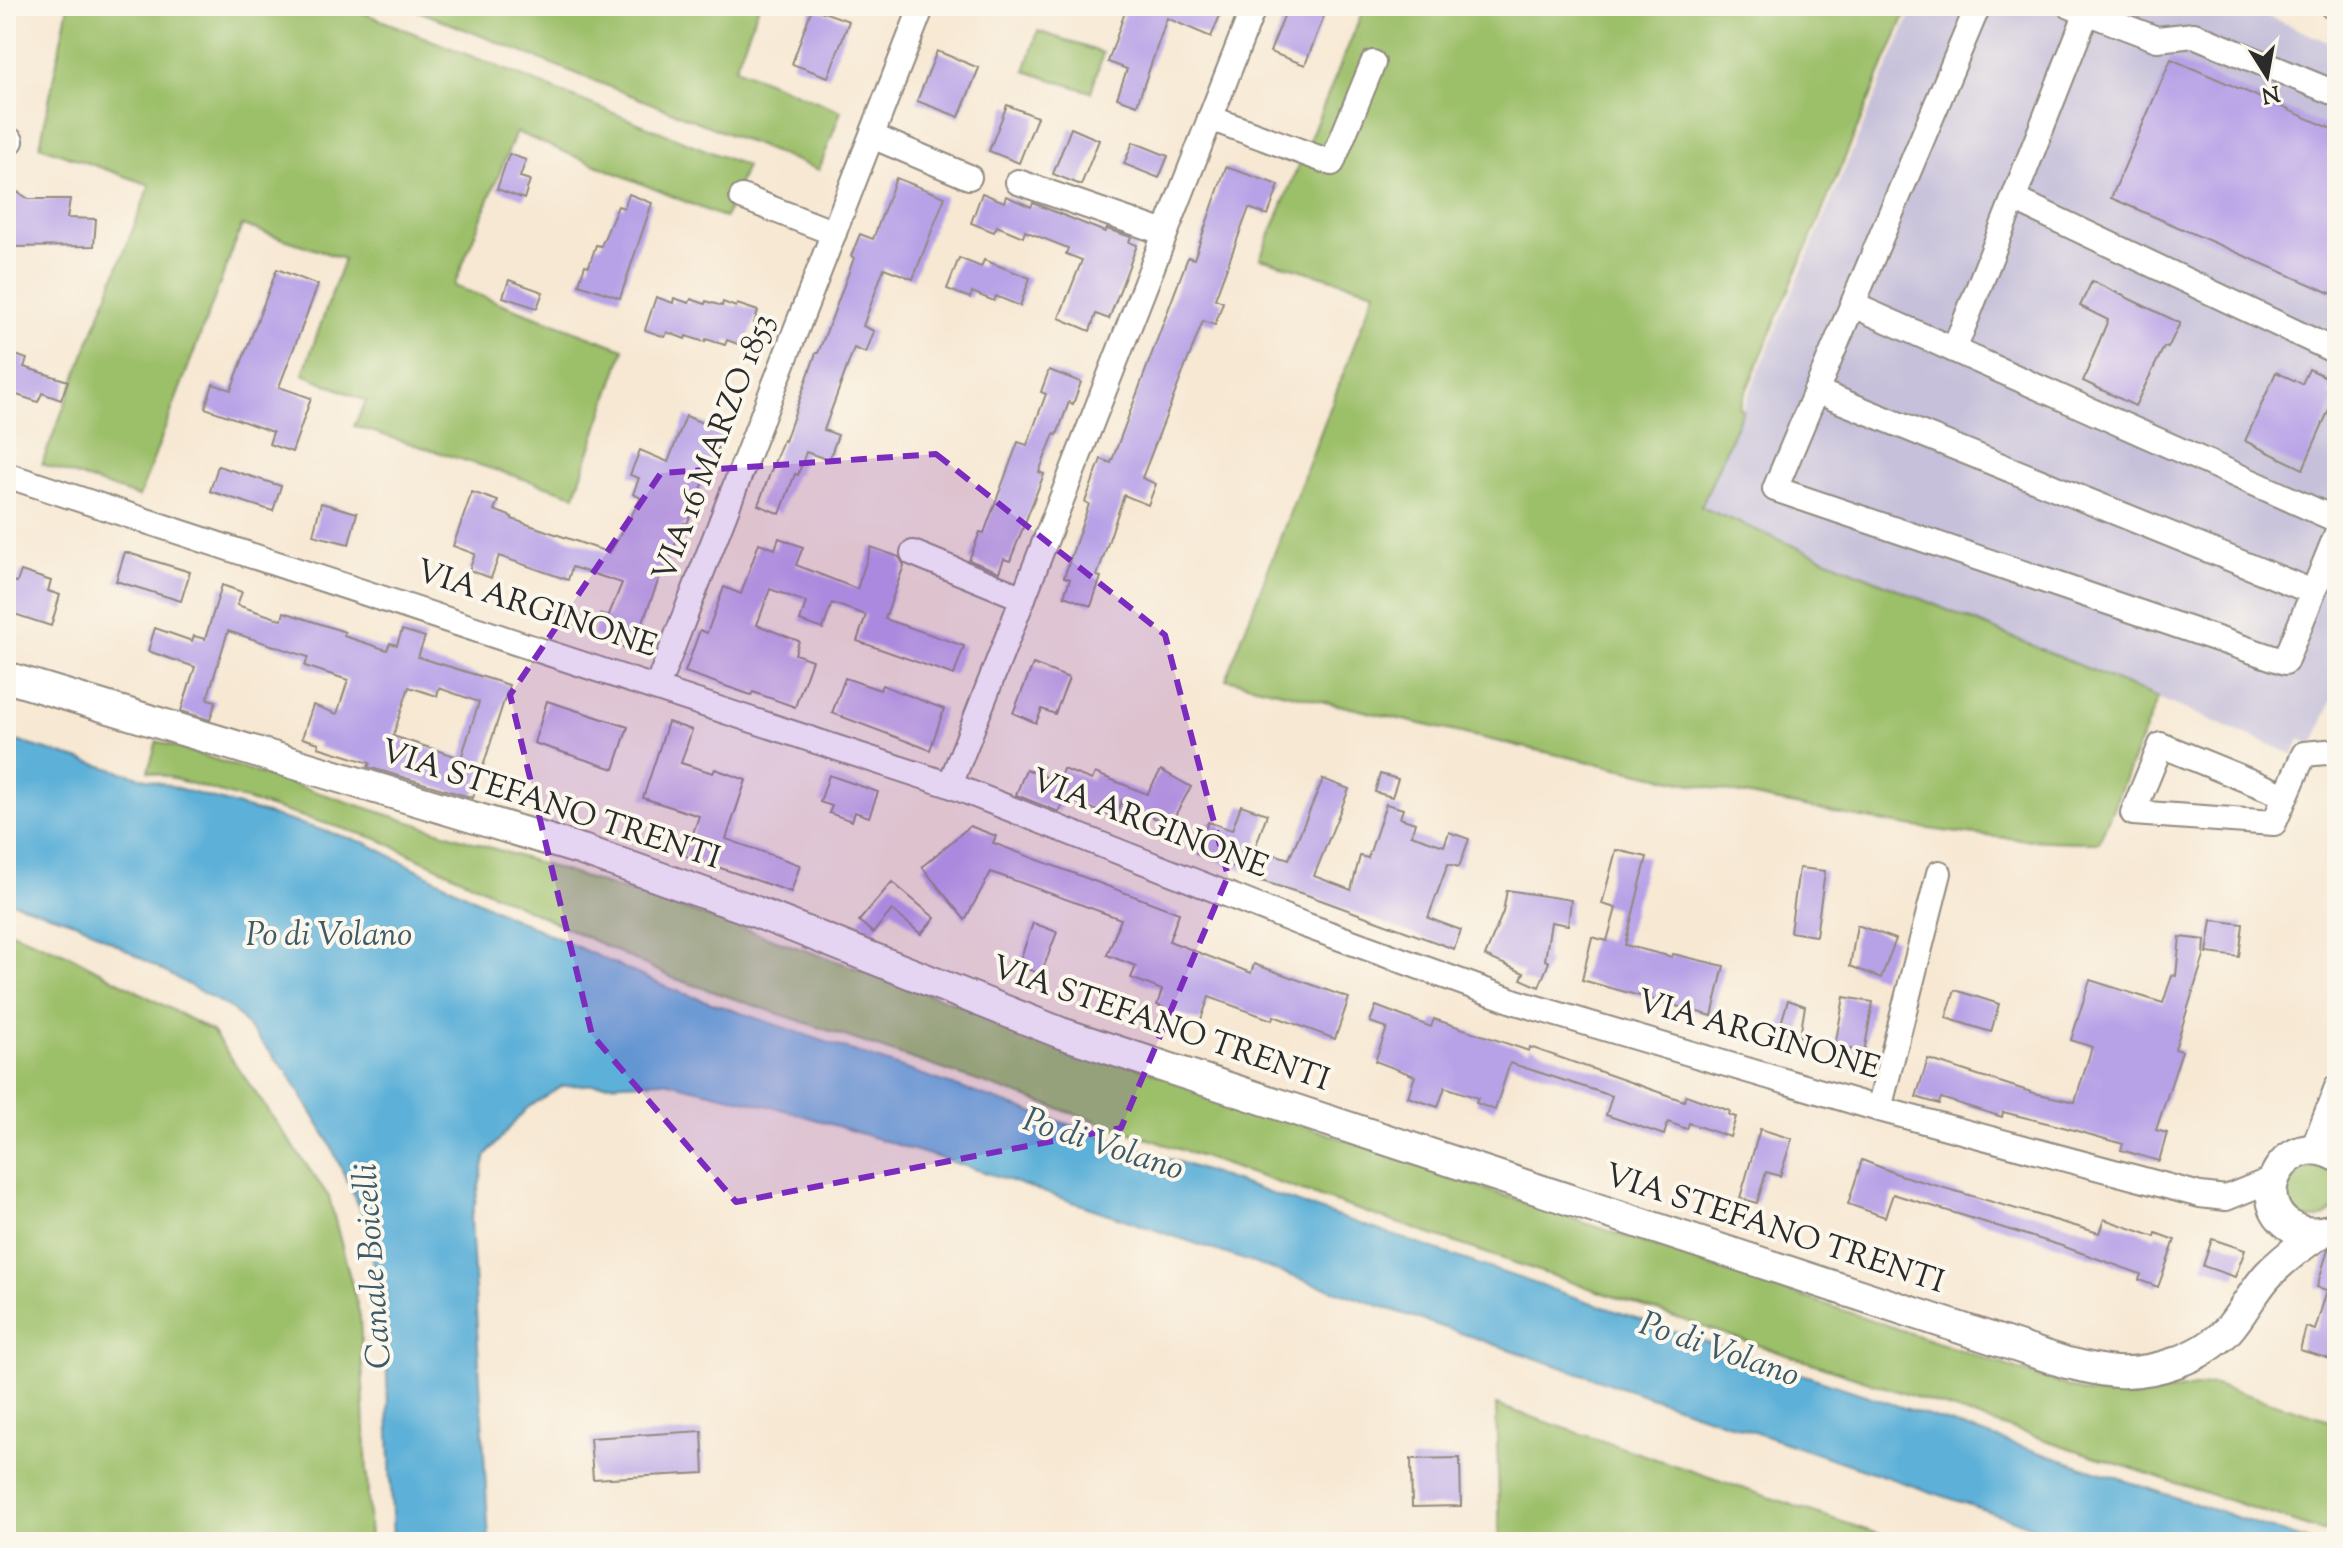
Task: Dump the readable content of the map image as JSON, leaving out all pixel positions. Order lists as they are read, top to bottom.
{
  "streets": {
    "main road": ["VIA STEFANO TRENTI"],
    "street": ["VIA 16 MARZO 1853", "VIA ARGINONE"]
  },
  "crossings": [
    ["VIA 16 MARZO 1853", "VIA ARGINONE"],
    ["VIA ARGINONE", "VIA STEFANO TRENTI"]
  ],
  "water": ["Po di Volano", "Canale Boicelli"],
  "north": "bottom"
}
